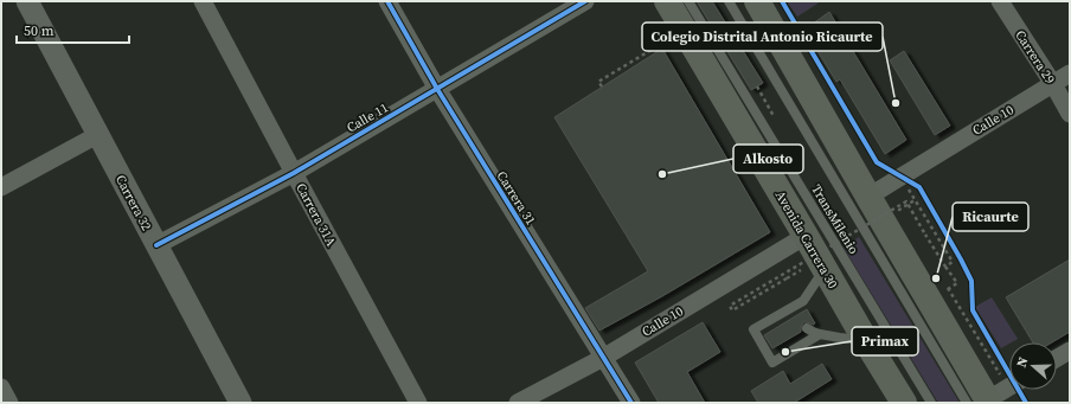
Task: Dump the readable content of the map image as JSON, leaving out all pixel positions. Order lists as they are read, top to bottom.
{
  "streets": {
    "highway": ["Avenida Carrera 30"],
    "street": [
      "Carrera 29",
      "Calle 11",
      "Calle 10",
      "Carrera 31",
      "Carrera 32",
      "Carrera 31A"
    ],
    "lane": ["TransMilenio"]
  },
  "crossings": [
    ["Carrera 29", "Calle 10"],
    ["Calle 11", "Carrera 31"],
    ["Calle 11", "Carrera 32"],
    ["Calle 11", "Carrera 31A"],
    ["Calle 10", "Carrera 31"],
    ["Calle 10", "Avenida Carrera 30"]
  ],
  "places": [
    "Colegio Distrital Antonio Ricaurte",
    "Alkosto",
    "Ricaurte",
    "Primax"
  ],
  "scale_bar": "50 m",
  "north": "left"
}
